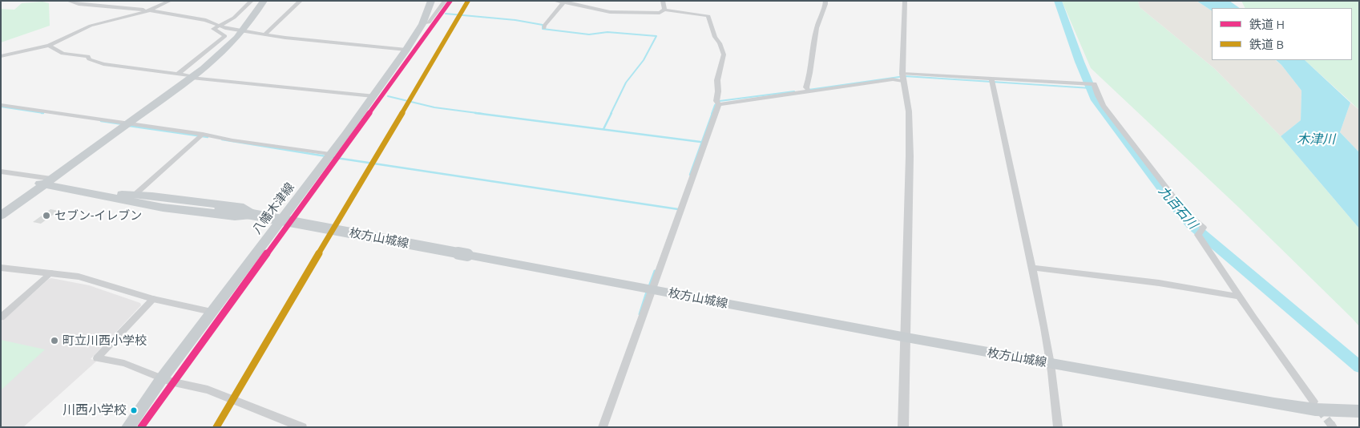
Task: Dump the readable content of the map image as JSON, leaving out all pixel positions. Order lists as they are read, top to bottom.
{
  "streets": {
    "main road": ["八幡木津線", "枚方山城線"]
  },
  "water": ["木津川", "九百石川"],
  "places": ["セブン-イレブン", "町立川西小学校", "川西小学校"],
  "lines": ["rail line H", "rail line B"],
  "legend": ["鉄道 H", "鉄道 B"]
}
